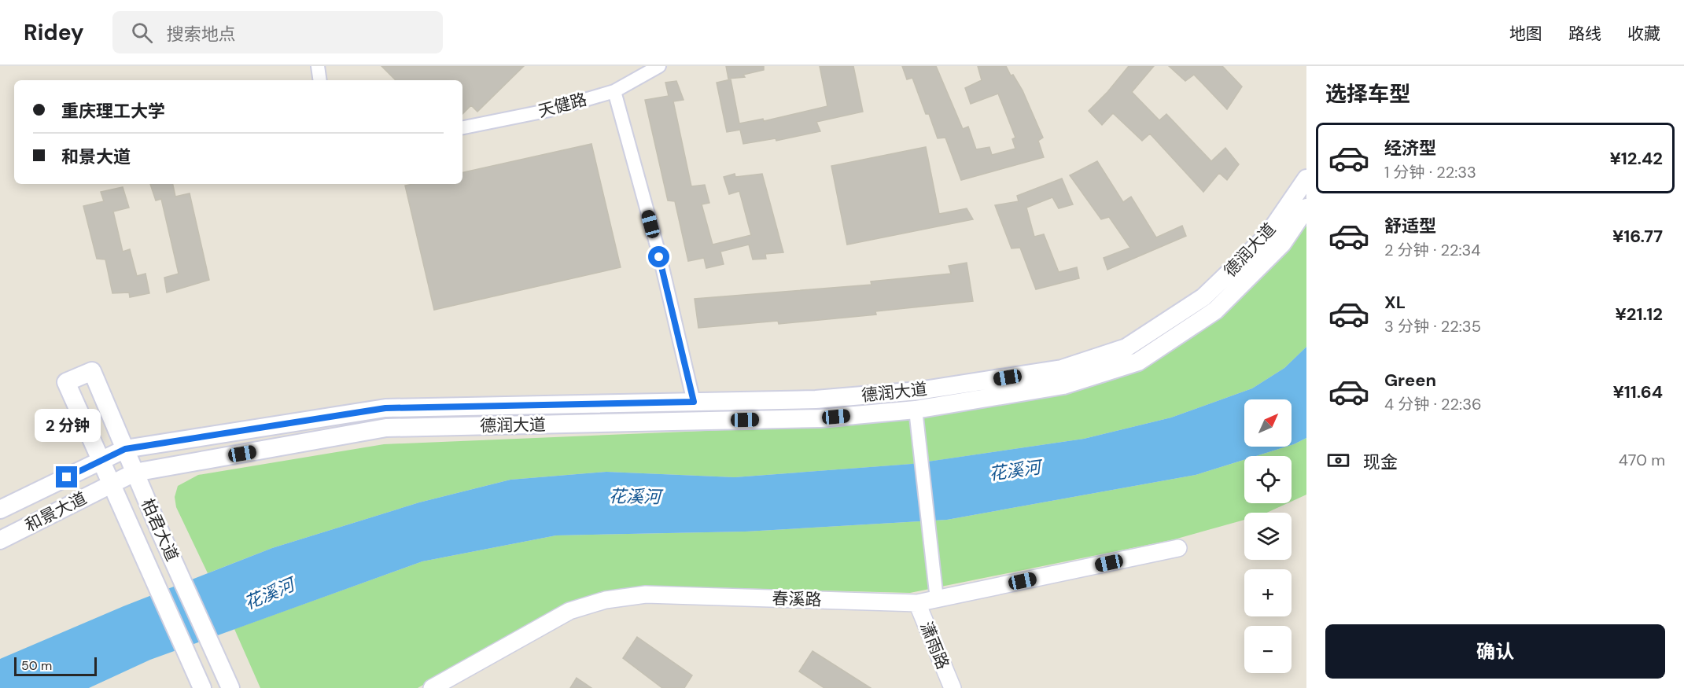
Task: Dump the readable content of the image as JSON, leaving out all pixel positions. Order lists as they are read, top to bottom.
{
  "streets": {
    "main road": ["德润大道", "和景大道", "柏君大道"],
    "street": ["天健路", "春溪路", "潇雨路"]
  },
  "crossings": [
    ["德润大道", "和景大道"],
    ["德润大道", "柏君大道"],
    ["和景大道", "柏君大道"],
    ["春溪路", "潇雨路"]
  ],
  "water": ["花溪河"],
  "scale_bar": "50 m",
  "north": "top right",
  "page": {
    "header": "Ridey",
    "search": "搜索地点",
    "nav": ["地图", "路线", "收藏"],
    "heading": "选择车型",
    "banner": ["重庆理工大学", "和景大道"],
    "list": [
      {
        "name": "经济型",
        "note": "1 分钟 · 22:33",
        "value": "¥12.42"
      },
      {
        "name": "舒适型",
        "note": "2 分钟 · 22:34",
        "value": "¥16.77"
      },
      {
        "name": "XL",
        "note": "3 分钟 · 22:35",
        "value": "¥21.12"
      },
      {
        "name": "Green",
        "note": "4 分钟 · 22:36",
        "value": "¥11.64"
      }
    ],
    "map_buttons": ["+", "−"],
    "bubble": "2 分钟",
    "pay": ["现金", "470 m"],
    "buttons": "确认",
    "scale": "50 m"
  }
}
